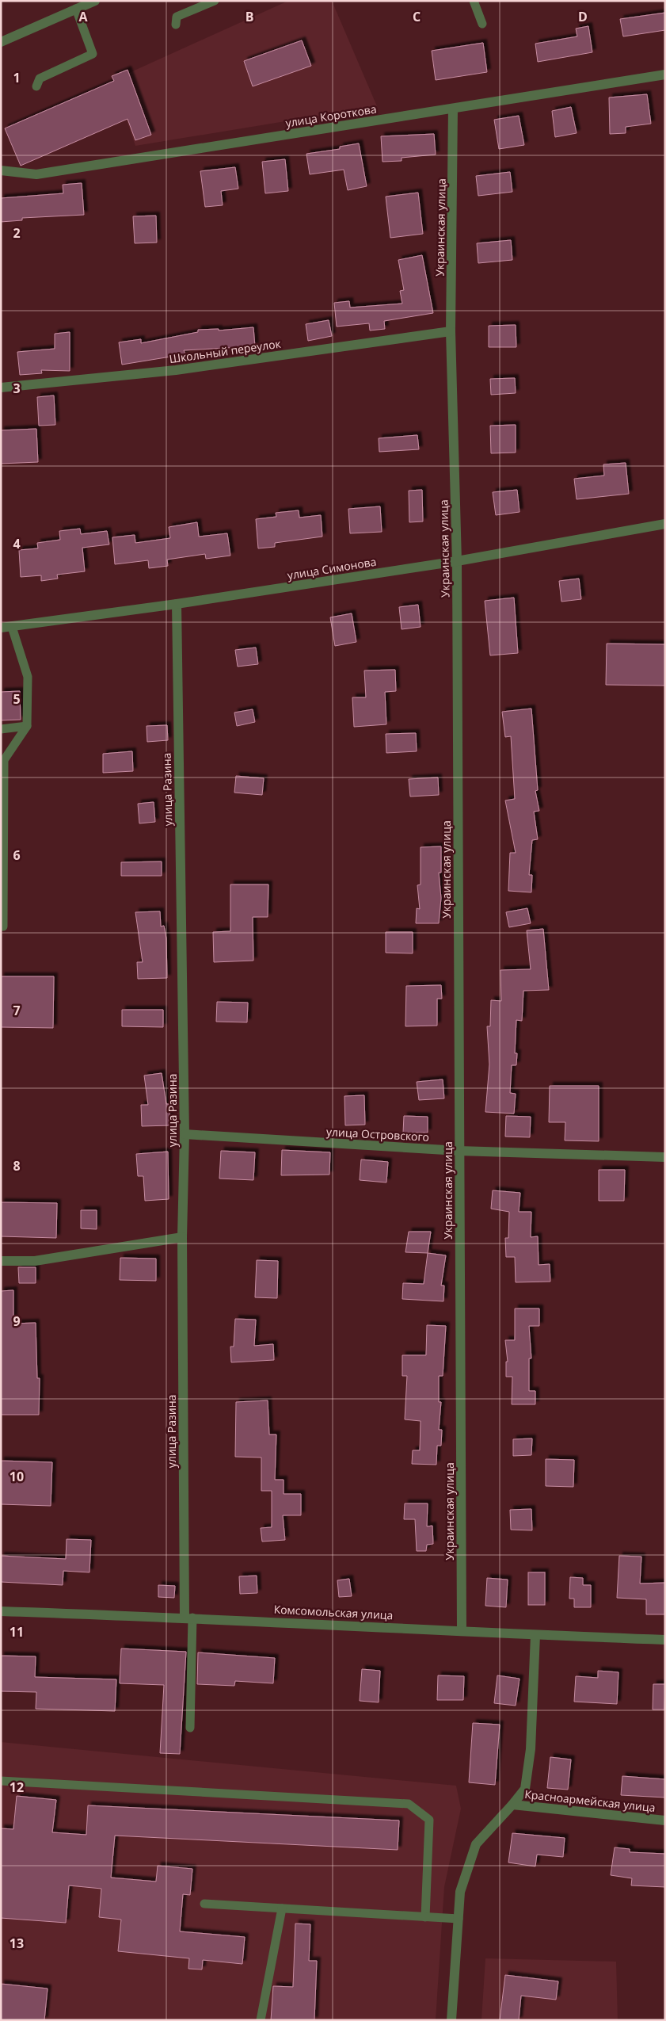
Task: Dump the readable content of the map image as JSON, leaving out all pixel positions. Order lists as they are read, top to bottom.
{
  "streets": {
    "street": [
      "улица Короткова",
      "Украинская улица",
      "Школьный переулок",
      "улица Симонова",
      "улица Разина",
      "улица Островского",
      "Комсомольская улица",
      "Красноармейская улица"
    ]
  },
  "crossings": [
    ["улица Короткова", "Украинская улица"],
    ["Украинская улица", "Школьный переулок"],
    ["Украинская улица", "улица Симонова"],
    ["Украинская улица", "улица Островского"],
    ["Украинская улица", "Комсомольская улица"],
    ["улица Симонова", "улица Разина"],
    ["улица Разина", "улица Островского"],
    ["улица Разина", "Комсомольская улица"],
    ["Комсомольская улица", "Красноармейская улица"]
  ],
  "grid": {
    "columns": [
      "A",
      "B",
      "C",
      "D"
    ],
    "rows": [
      "1",
      "2",
      "3",
      "4",
      "5",
      "6",
      "7",
      "8",
      "9",
      "10",
      "11",
      "12",
      "13"
    ]
  }
}
